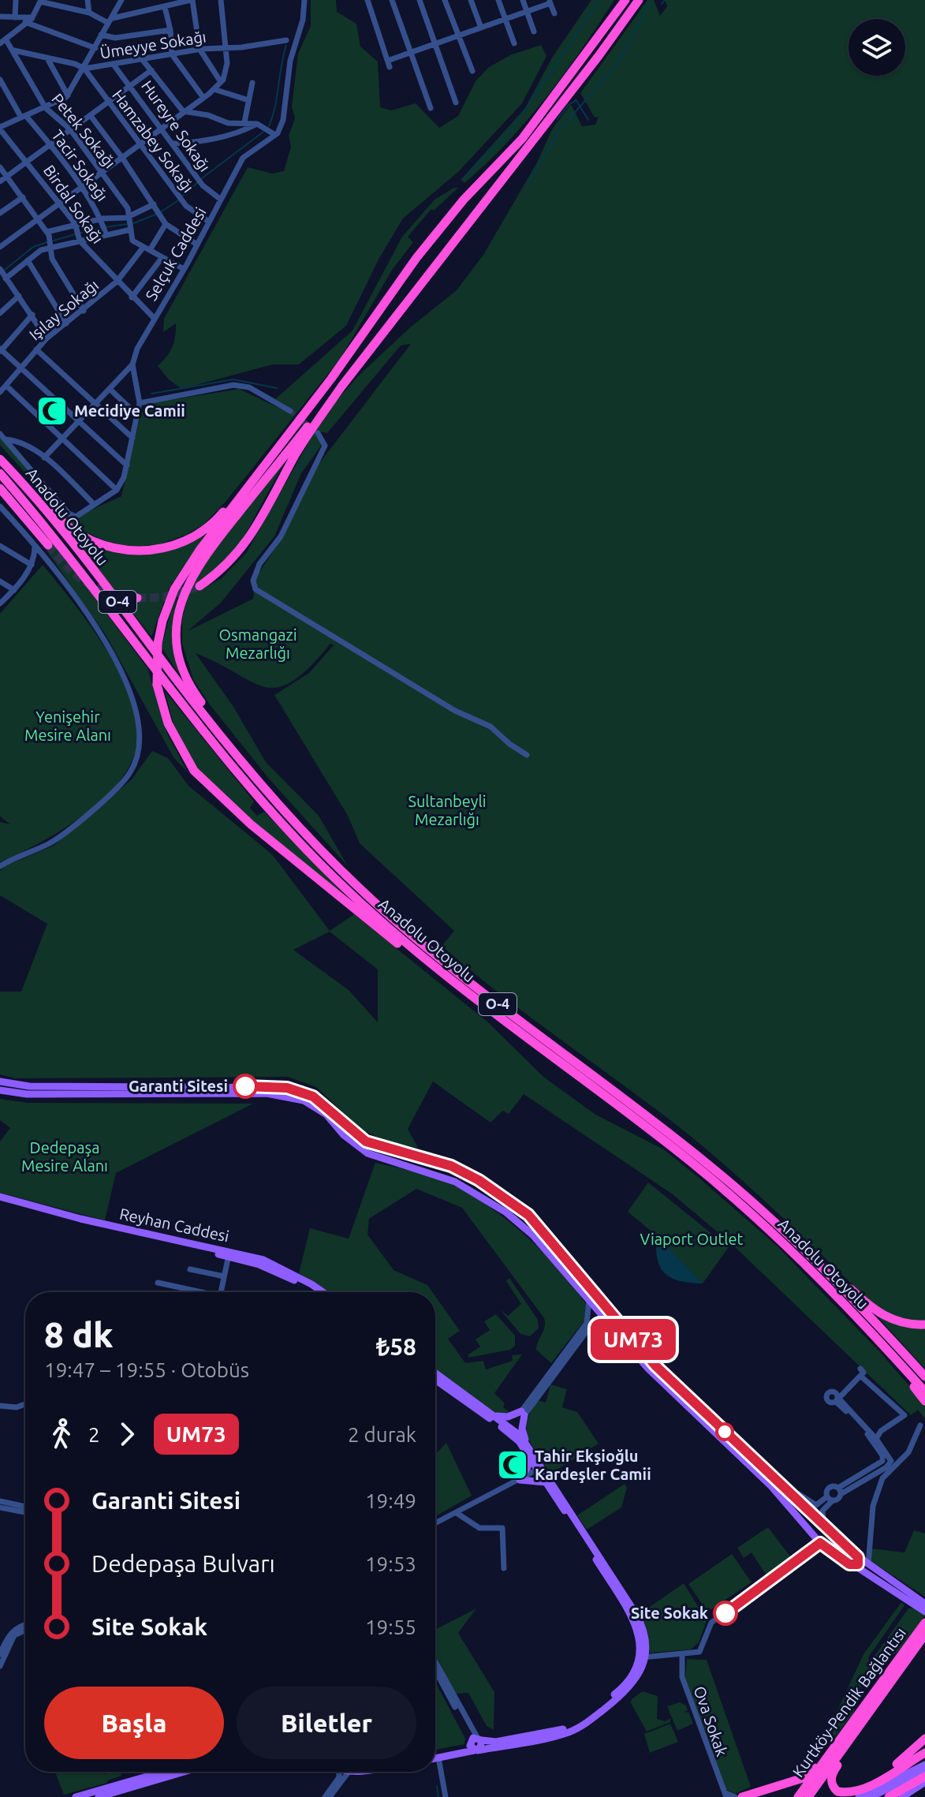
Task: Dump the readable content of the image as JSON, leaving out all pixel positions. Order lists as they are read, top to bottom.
{
  "streets": {
    "highway": ["Anadolu Otoyolu", "O-4", "Kurtköy-Pendik Bağlantısı"],
    "main road": ["Reyhan Caddesi"],
    "street": [
      "Ümeyye Sokağı",
      "Hureyre Sokağı",
      "Petek Sokağı",
      "Hamzabey Sokağı",
      "Tacir Sokağı",
      "Birdal Sokağı",
      "Selçuk Caddesi",
      "Işılay Sokağı",
      "Ova Sokak"
    ]
  },
  "crossings": [
    ["Ümeyye Sokağı", "Hureyre Sokağı"],
    ["Ümeyye Sokağı", "Hamzabey Sokağı"],
    ["Hureyre Sokağı", "Selçuk Caddesi"],
    ["Petek Sokağı", "Işılay Sokağı"],
    ["Hamzabey Sokağı", "Selçuk Caddesi"],
    ["Birdal Sokağı", "Selçuk Caddesi"],
    ["Birdal Sokağı", "Işılay Sokağı"]
  ],
  "parks": [
    "Osmangazi Mezarlığı",
    "Yenişehir Mesire Alanı",
    "Sultanbeyli Mezarlığı",
    "Dedepaşa Mesire Alanı",
    "Viaport Outlet"
  ],
  "places": {
    "mosque": ["Mecidiye Camii", "Tahir Ekşioğlu Kardeşler Camii"],
    "other": ["Garanti Sitesi", "Site Sokak"]
  },
  "lines": ["bus line UM73"],
  "page": {
    "on_map": "UM73",
    "heading": ["8 dk", "19:47 – 19:55 · Otobüs", "₺58"],
    "legs": ["2", "UM73", "2 durak"],
    "list": [
      {
        "name": "Garanti Sitesi",
        "value": "19:49"
      },
      {
        "name": "Dedepaşa Bulvarı",
        "value": "19:53"
      },
      {
        "name": "Site Sokak",
        "value": "19:55"
      }
    ],
    "buttons": ["Başla", "Biletler"]
  }
}
